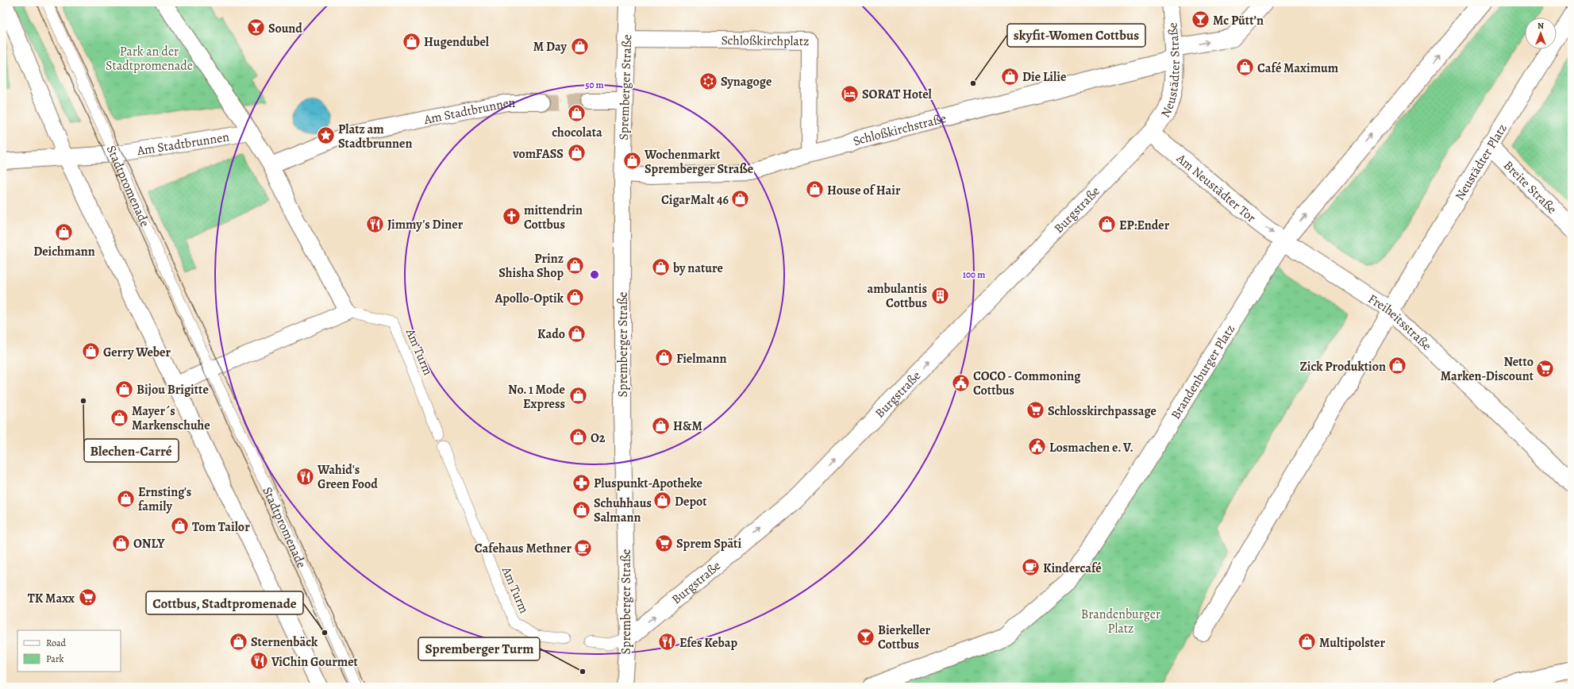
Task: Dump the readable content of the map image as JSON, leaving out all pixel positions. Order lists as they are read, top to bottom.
{
  "streets": {
    "street": [
      "Schloßkirchplatz",
      "Neustädter Straße",
      "Spremberger Straße",
      "Am Stadtbrunnen",
      "Schloßkirchstraße",
      "Neustädter Platz",
      "Breite Straße",
      "Am Neustädter Tor",
      "Burgstraße",
      "Freiheitsstraße",
      "Brandenburger Platz"
    ],
    "lane": ["Stadtpromenade", "Am Turm"]
  },
  "crossings": [
    ["Schloßkirchplatz", "Spremberger Straße"],
    ["Schloßkirchplatz", "Schloßkirchstraße"],
    ["Neustädter Straße", "Schloßkirchstraße"],
    ["Neustädter Straße", "Am Neustädter Tor"],
    ["Neustädter Straße", "Burgstraße"],
    ["Spremberger Straße", "Schloßkirchstraße"],
    ["Spremberger Straße", "Burgstraße"],
    ["Am Stadtbrunnen", "Stadtpromenade"],
    ["Neustädter Platz", "Breite Straße"],
    ["Neustädter Platz", "Freiheitsstraße"],
    ["Am Neustädter Tor", "Burgstraße"],
    ["Am Neustädter Tor", "Freiheitsstraße"],
    ["Am Neustädter Tor", "Brandenburger Platz"],
    ["Freiheitsstraße", "Brandenburger Platz"]
  ],
  "one_way": ["Am Neustädter Tor", "Burgstraße"],
  "parks": ["Park an der Stadtpromenade", "Brandenburger Platz"],
  "places": {
    "bar": ["Mc Pütt’n", "Sound", "Bierkeller Cottbus"],
    "shop": [
      "Hugendubel",
      "M Day",
      "Café Maximum",
      "Die Lilie",
      "chocolata",
      "vomFASS",
      "Wochenmarkt Spremberger Straße",
      "House of Hair",
      "CigarMalt 46",
      "EP:Ender",
      "Deichmann",
      "Prinz Shisha Shop",
      "by nature",
      "Apollo-Optik",
      "Kado",
      "Gerry Weber",
      "Fielmann",
      "Zick Produktion",
      "Bijou Brigitte",
      "No. 1 Mode Express",
      "Mayer´s Markenschuhe",
      "H&M",
      "O2",
      "Ernsting's family",
      "Depot",
      "Schuhhaus Salmann",
      "Tom Tailor",
      "ONLY",
      "Sternenbäck",
      "Multipolster"
    ],
    "synagogue": ["Synagoge"],
    "other": [
      "skyfit-Women Cottbus",
      "Blechen-Carré",
      "Cottbus, Stadtpromenade",
      "Spremberger Turm"
    ],
    "hotel": ["SORAT Hotel"],
    "place": ["Platz am Stadtbrunnen"],
    "church": ["mittendrin Cottbus"],
    "restaurant": [
      "Jimmy's Diner",
      "Wahid's Green Food",
      "Efes Kebap",
      "ViChin Gourmet"
    ],
    "building": ["ambulantis Cottbus"],
    "supermarket": [
      "Netto Marken-Discount",
      "Schlosskirchpassage",
      "Sprem Späti",
      "TK Maxx"
    ],
    "public building": ["COCO - Commoning Cottbus", "Losmachen e. V."],
    "pharmacy": ["Pluspunkt-Apotheke"],
    "cafe": ["Cafehaus Methner", "Kindercafé"]
  },
  "legend": ["Road", "Park"],
  "north": "top",
  "rings": ["50 m", "100 m"]
}
